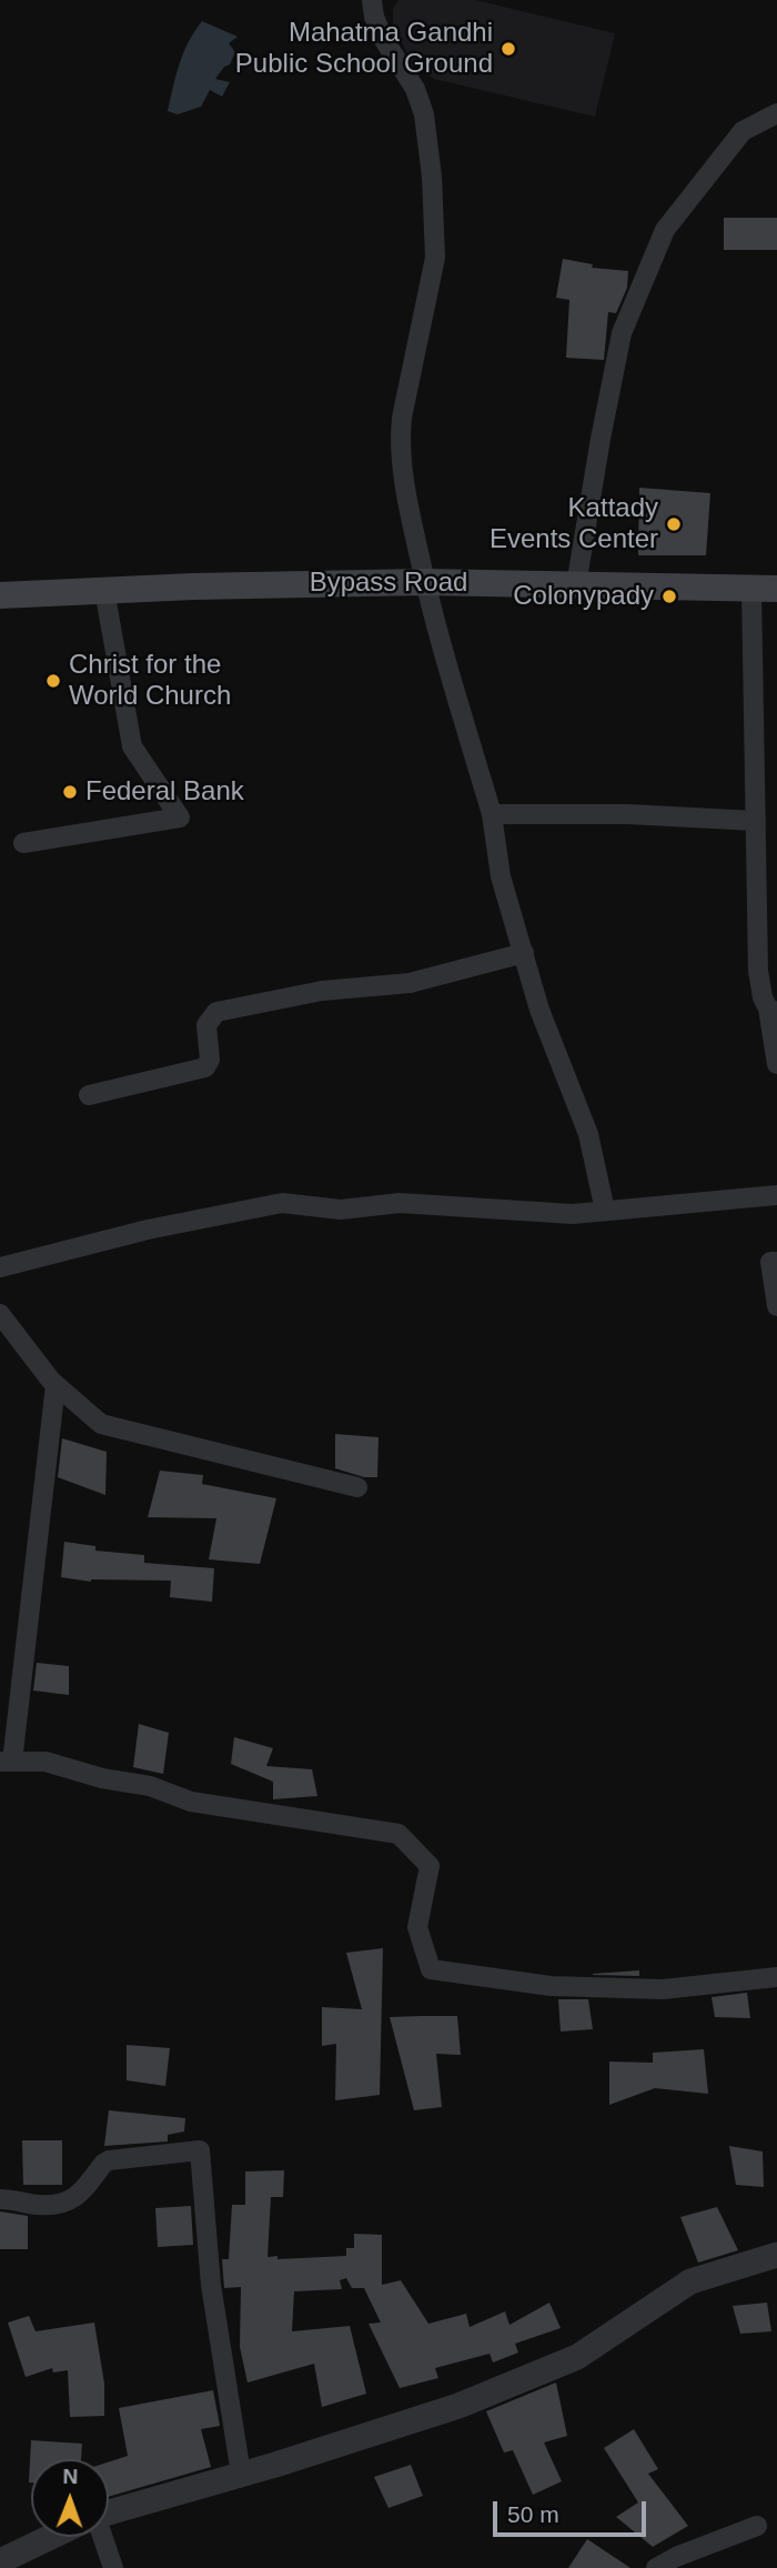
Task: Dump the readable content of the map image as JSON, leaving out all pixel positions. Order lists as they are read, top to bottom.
{
  "streets": {
    "main road": ["Bypass Road"]
  },
  "places": [
    "Mahatma Gandhi Public School Ground",
    "Kattady Events Center",
    "Colonypady",
    "Christ for the World Church",
    "Federal Bank"
  ],
  "scale_bar": "50 m",
  "north": "top"
}
